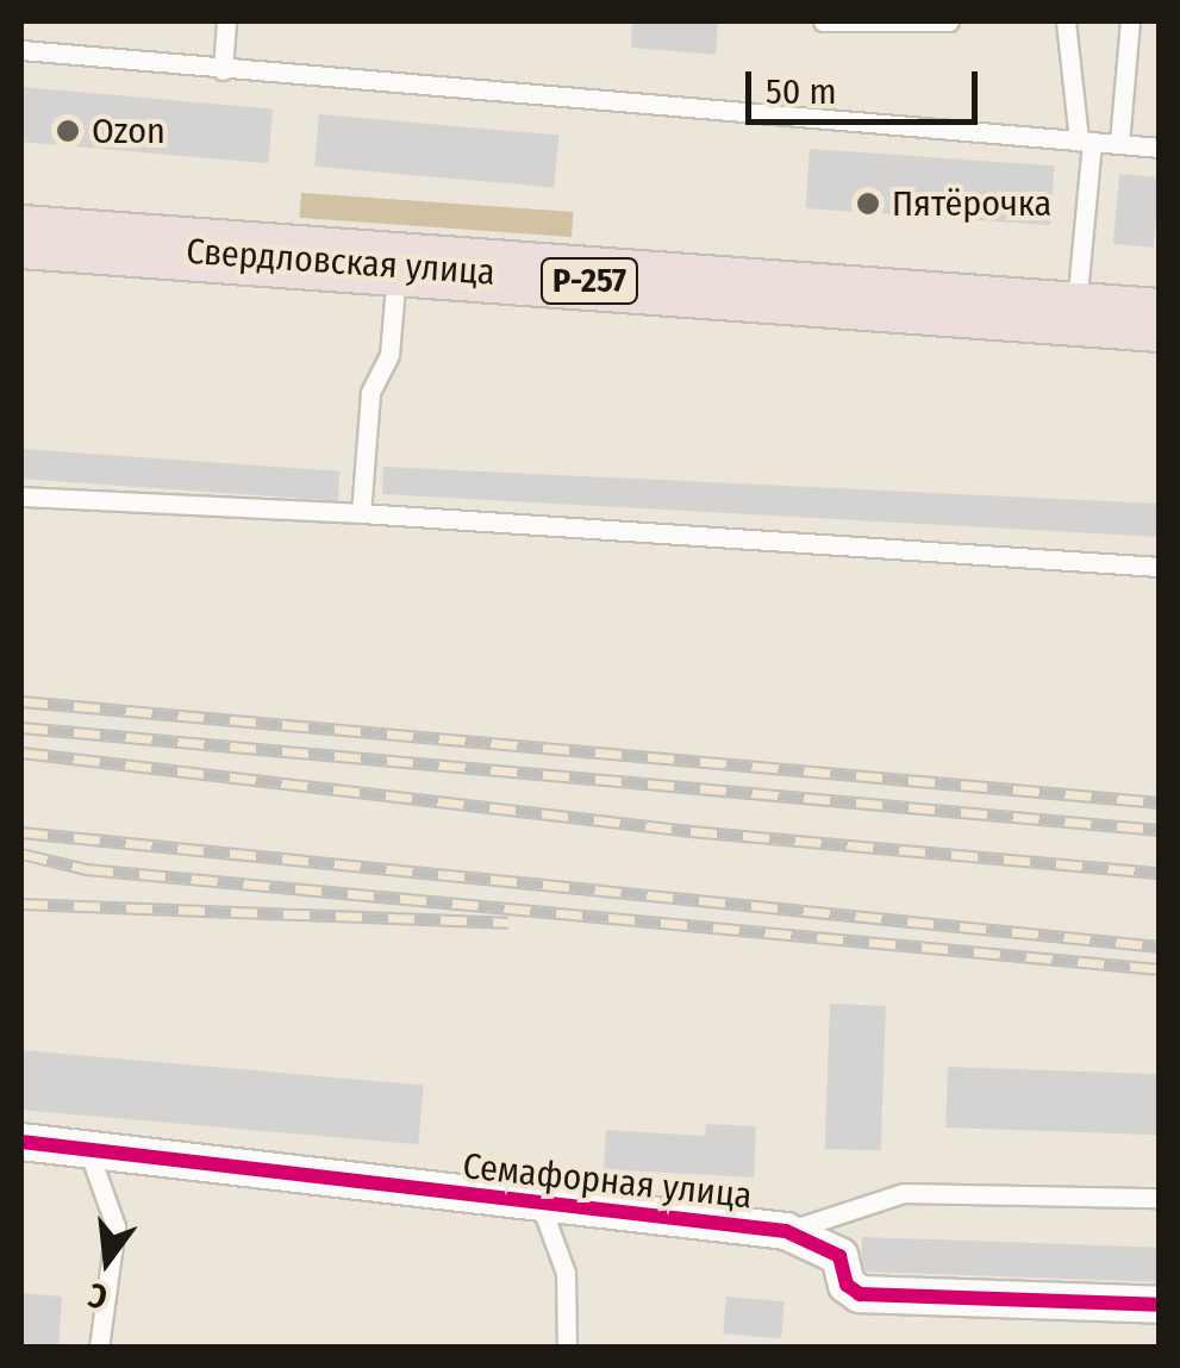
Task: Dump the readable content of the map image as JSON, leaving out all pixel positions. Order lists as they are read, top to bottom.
{
  "streets": {
    "highway": ["Свердловская улица", "Р-257"],
    "street": ["Семафорная улица"]
  },
  "places": ["Ozon", "Пятёрочка"],
  "scale_bar": "50 m",
  "north": "bottom"
}
